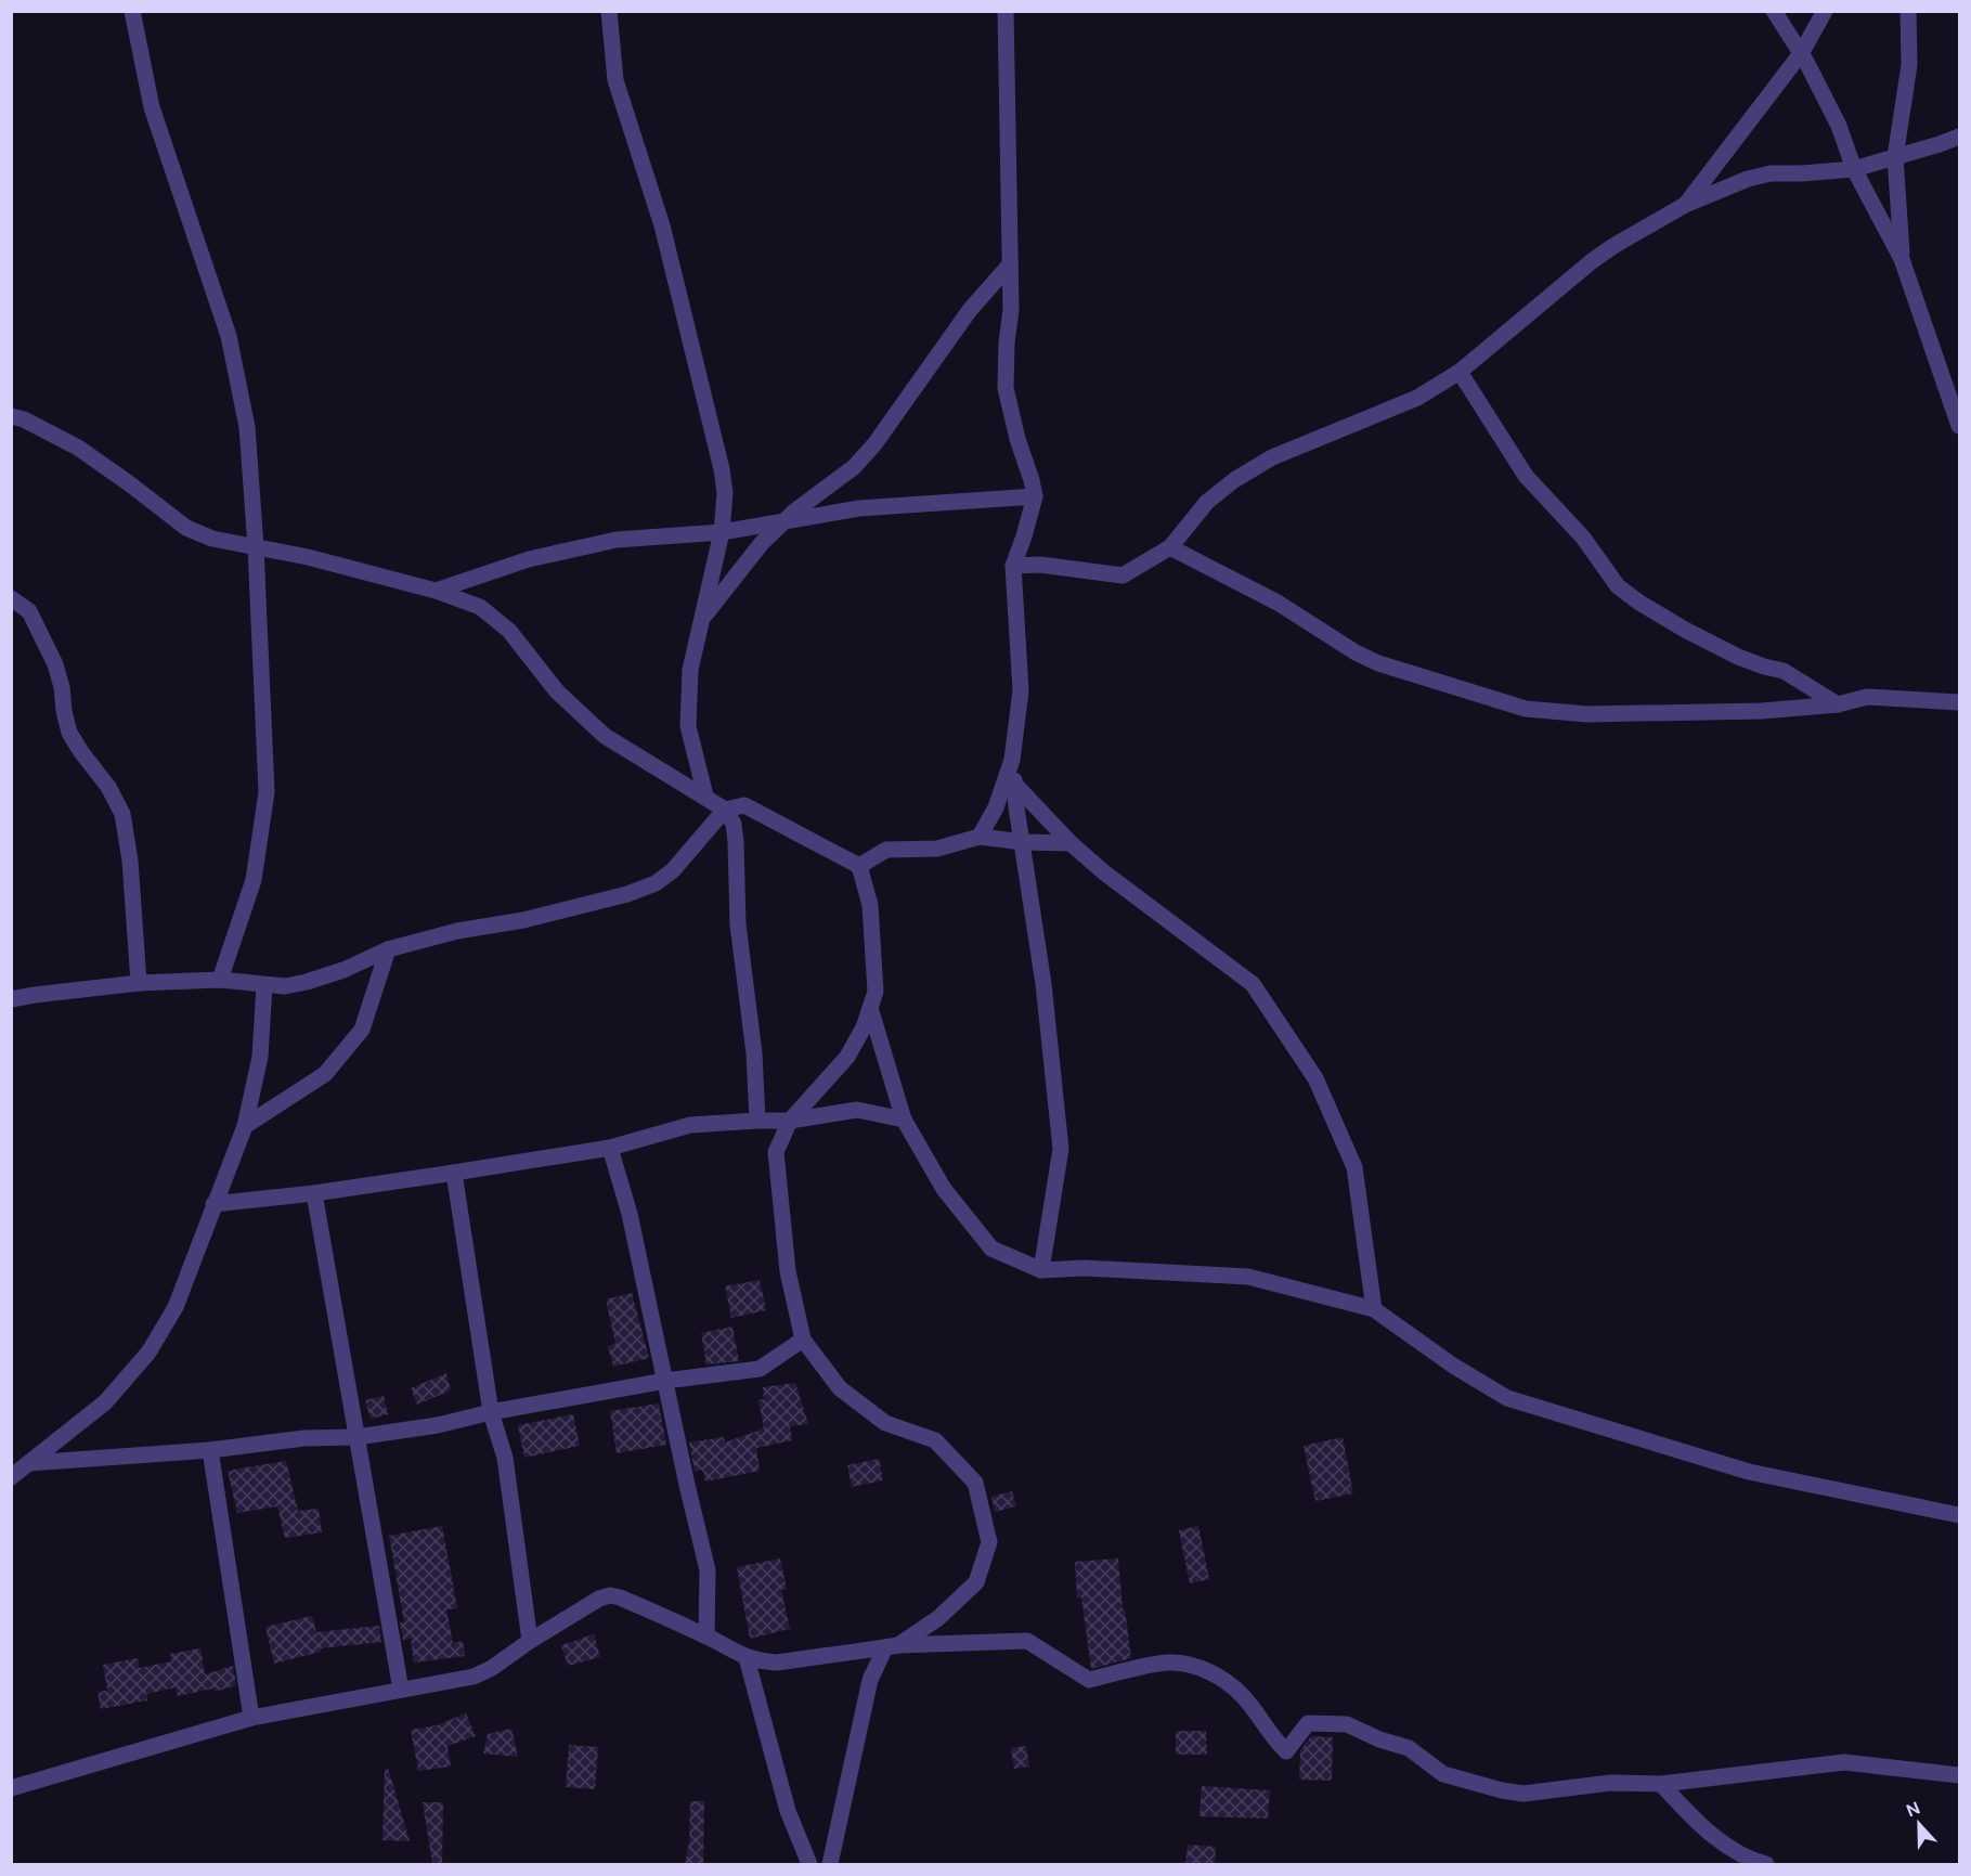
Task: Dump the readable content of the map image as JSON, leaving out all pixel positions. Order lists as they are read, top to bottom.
{
  "north": "top"
}
